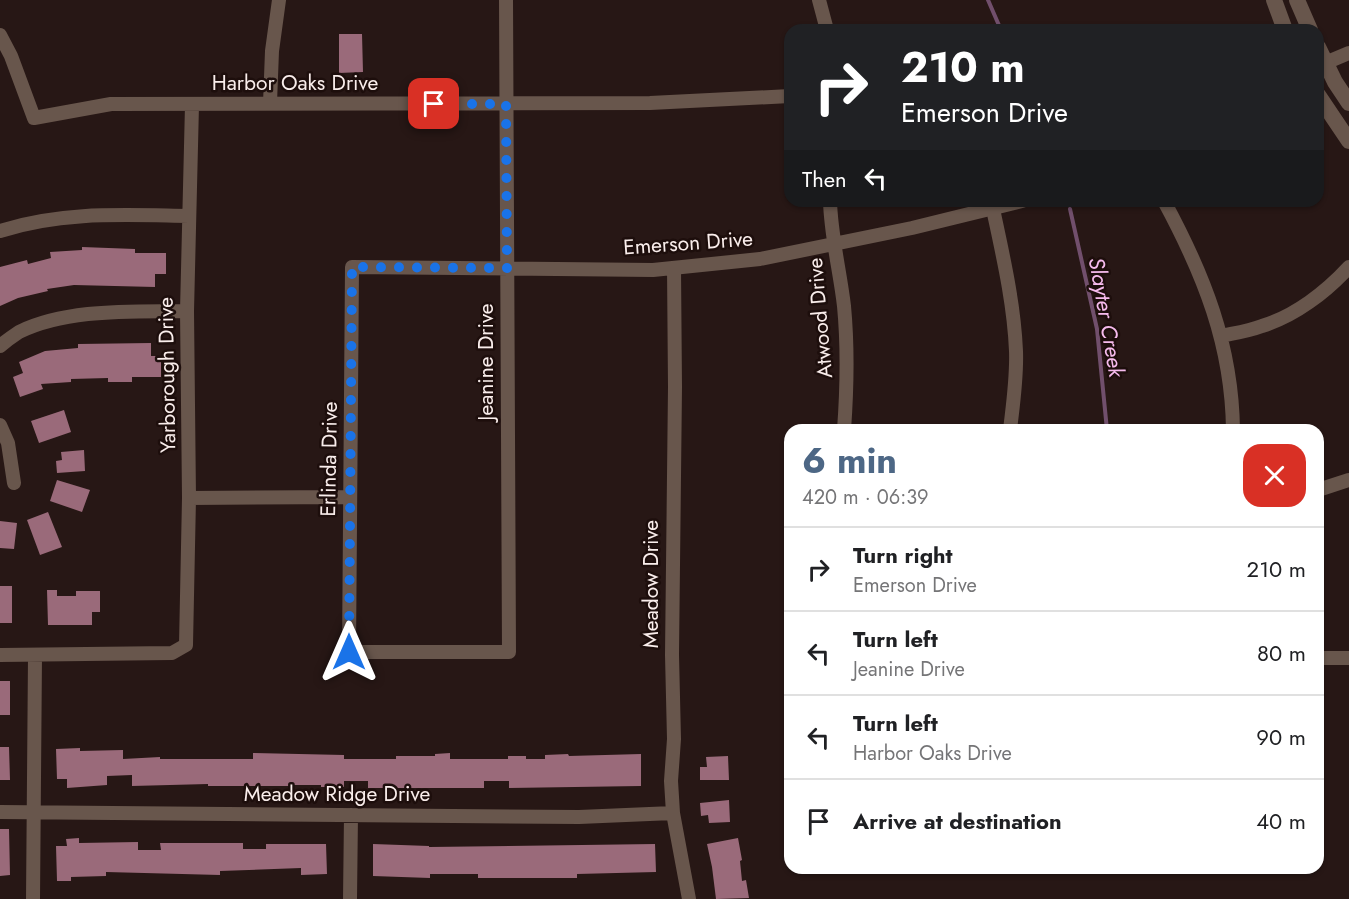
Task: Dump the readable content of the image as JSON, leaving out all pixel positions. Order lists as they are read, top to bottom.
{
  "streets": {
    "street": [
      "Harbor Oaks Drive",
      "Emerson Drive",
      "Atwood Drive",
      "Jeanine Drive",
      "Yarborough Drive",
      "Erlinda Drive",
      "Meadow Drive",
      "Meadow Ridge Drive"
    ]
  },
  "crossings": [
    ["Harbor Oaks Drive", "Jeanine Drive"],
    ["Harbor Oaks Drive", "Yarborough Drive"],
    ["Emerson Drive", "Atwood Drive"],
    ["Emerson Drive", "Jeanine Drive"],
    ["Emerson Drive", "Erlinda Drive"],
    ["Emerson Drive", "Meadow Drive"],
    ["Jeanine Drive", "Erlinda Drive"],
    ["Meadow Drive", "Meadow Ridge Drive"]
  ],
  "water": ["Slayter Creek"],
  "page": {
    "turn": ["210 m", "Emerson Drive"],
    "then": "Then",
    "heading": ["6 min", "420 m · 06:39"],
    "list": [
      {
        "name": "Turn right",
        "note": "Emerson Drive",
        "value": "210 m"
      },
      {
        "name": "Turn left",
        "note": "Jeanine Drive",
        "value": "80 m"
      },
      {
        "name": "Turn left",
        "note": "Harbor Oaks Drive",
        "value": "90 m"
      },
      {
        "name": "Arrive at destination",
        "value": "40 m"
      }
    ]
  }
}
